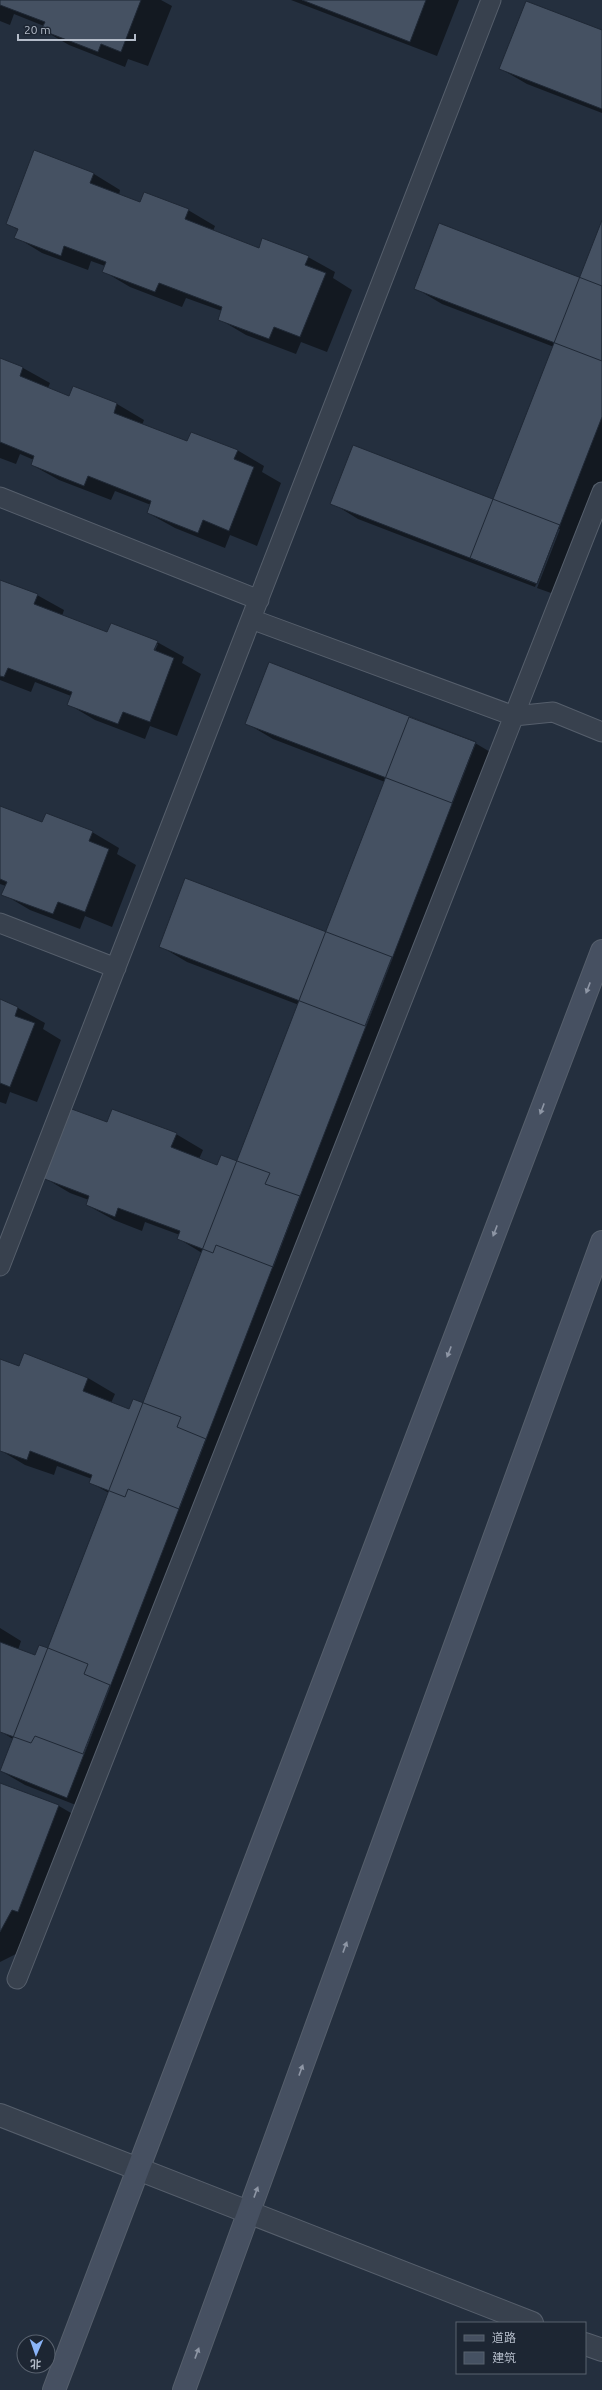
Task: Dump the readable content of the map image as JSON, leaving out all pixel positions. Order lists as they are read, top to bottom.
{
  "legend": ["道路", "建筑"],
  "scale_bar": "20 m",
  "north": "bottom"
}
